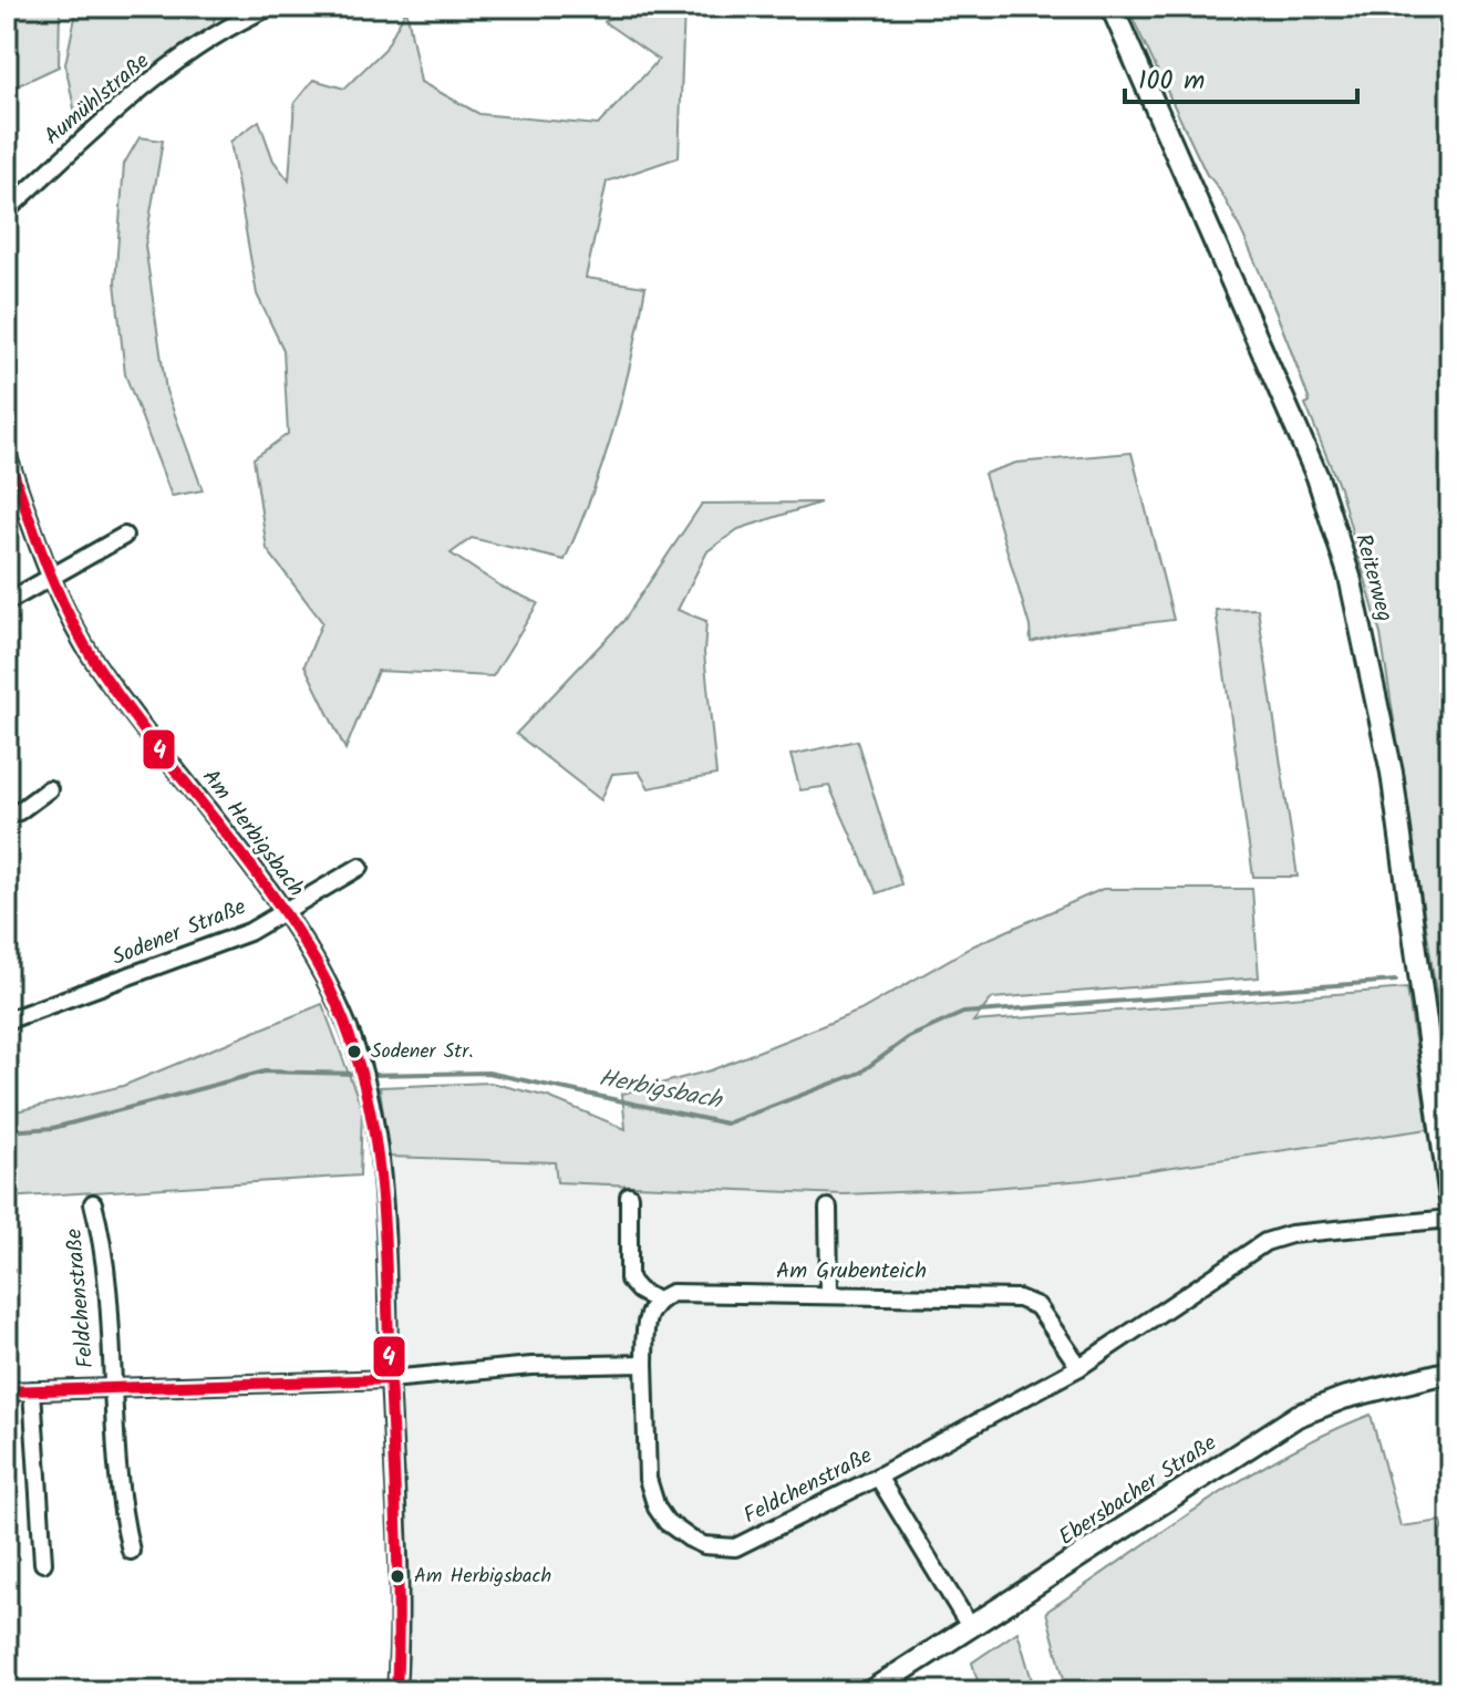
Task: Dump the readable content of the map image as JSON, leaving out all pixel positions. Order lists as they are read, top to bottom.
{
  "streets": {
    "street": [
      "Aumühlstraße",
      "Reiterweg",
      "Am Herbigsbach",
      "Sodener Straße",
      "Am Grubenteich",
      "Feldchenstraße",
      "Ebersbacher Straße"
    ]
  },
  "crossings": [
    ["Am Herbigsbach", "Sodener Straße"],
    ["Am Herbigsbach", "Feldchenstraße"],
    ["Am Grubenteich", "Feldchenstraße"]
  ],
  "water": ["Herbigsbach"],
  "places": ["Sodener Str.", "Am Herbigsbach"],
  "lines": ["transit line 4"],
  "scale_bar": "100 m"
}
